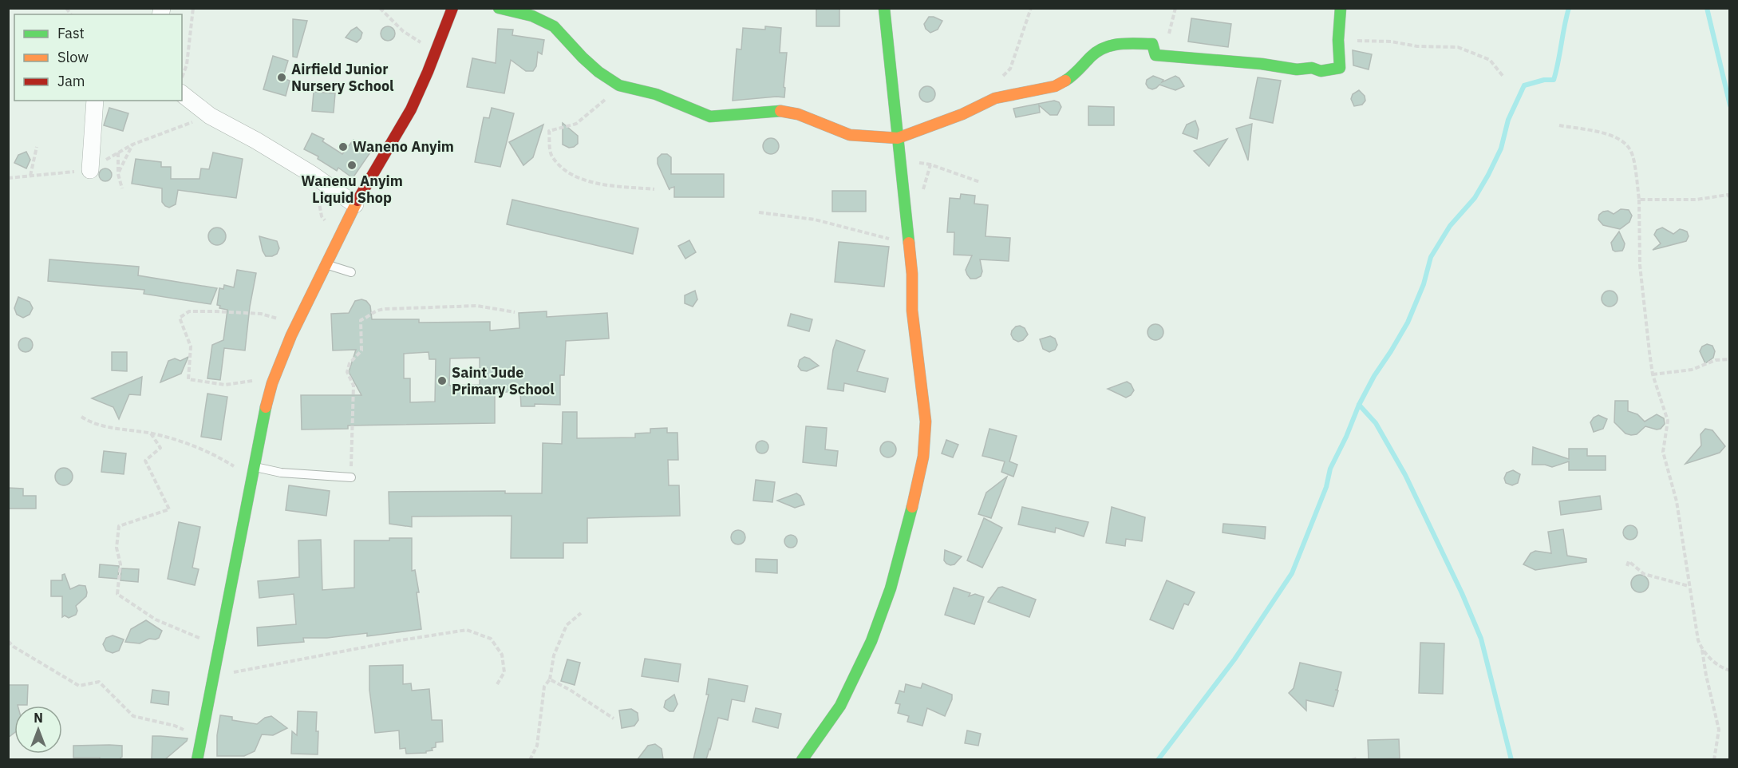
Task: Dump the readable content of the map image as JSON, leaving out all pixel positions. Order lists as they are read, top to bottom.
{
  "places": [
    "Airfield Junior Nursery School",
    "Waneno Anyim",
    "Wanenu Anyim Liquid Shop",
    "Saint Jude Primary School"
  ],
  "legend": ["Fast", "Slow", "Jam"],
  "north": "top"
}
